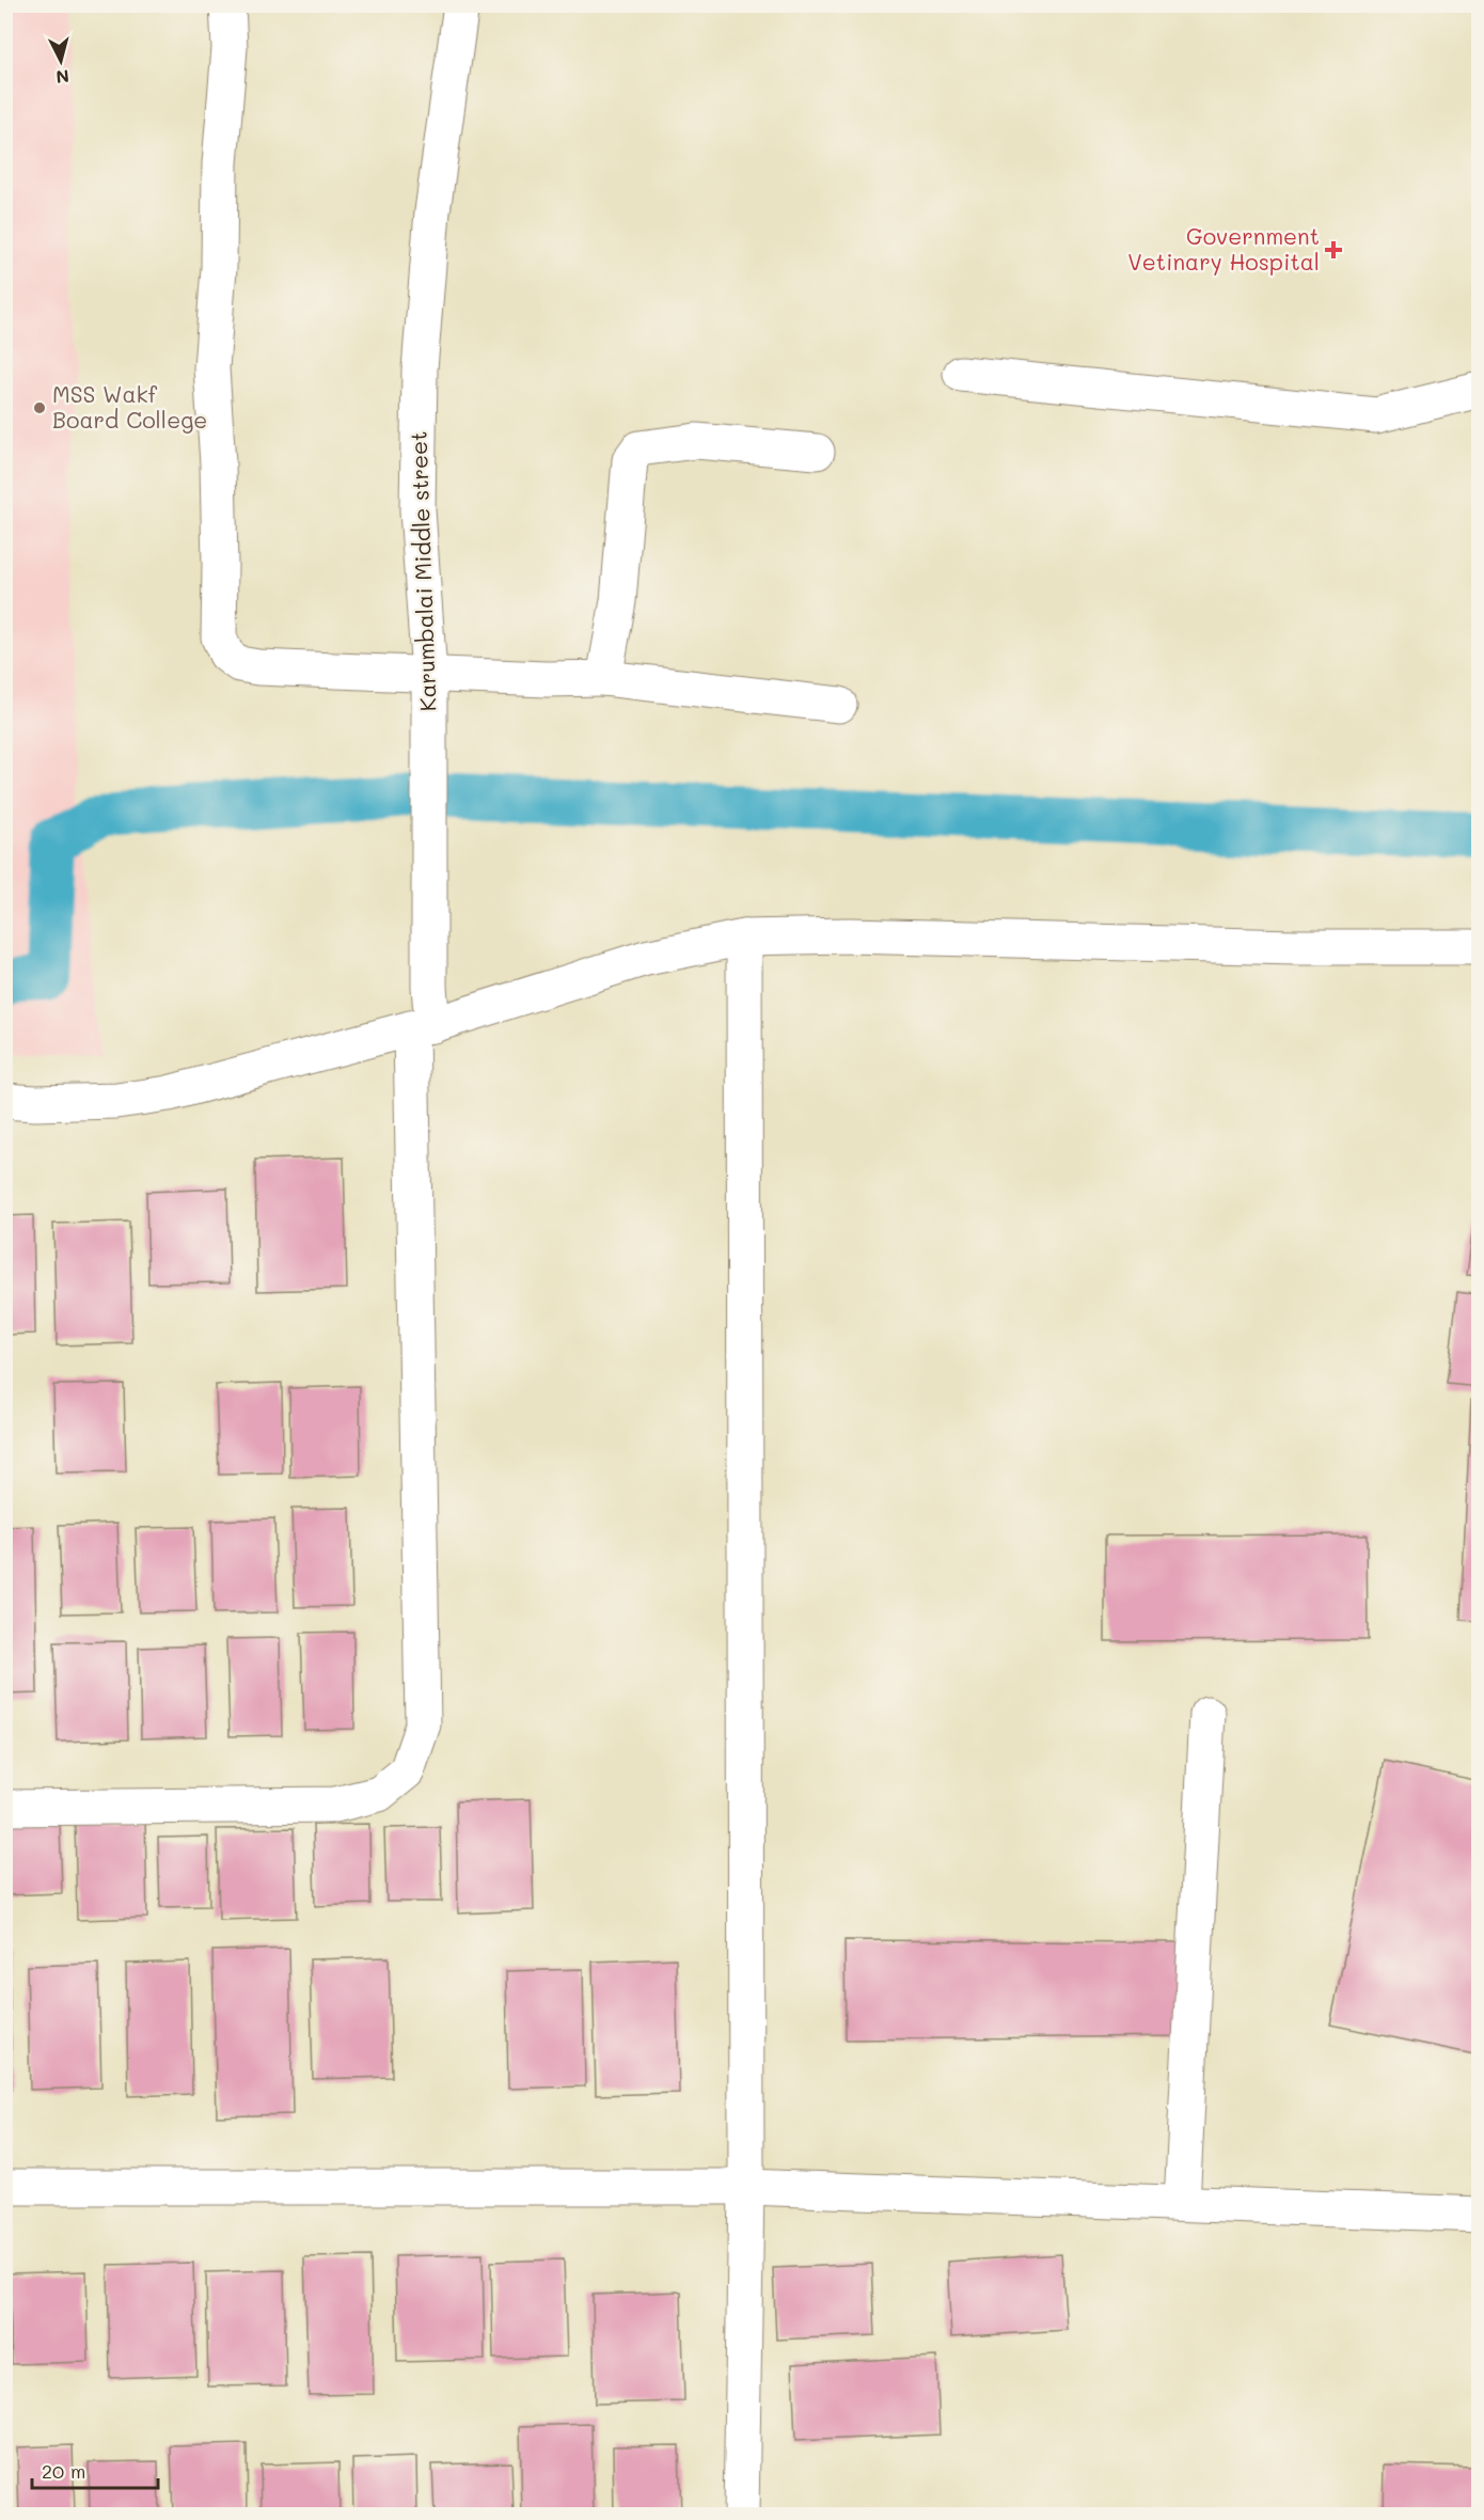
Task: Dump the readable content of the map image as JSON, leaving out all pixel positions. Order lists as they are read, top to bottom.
{
  "streets": {
    "street": ["Karumbalai Middle street"]
  },
  "places": {
    "health": ["Government Vetinary Hospital"],
    "other": ["MSS Wakf Board College"]
  },
  "scale_bar": "20 m",
  "north": "bottom"
}
